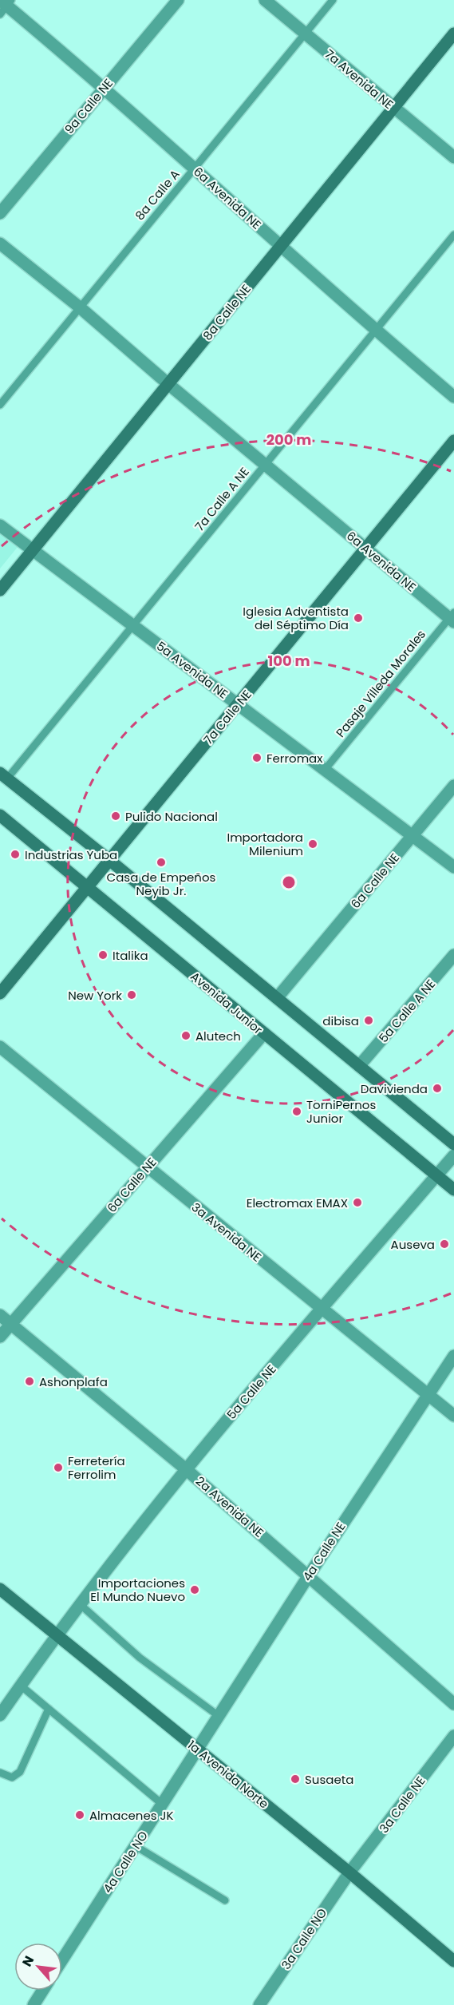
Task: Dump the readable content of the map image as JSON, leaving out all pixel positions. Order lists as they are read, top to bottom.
{
  "streets": {
    "street": [
      "7a Avenida NE",
      "9a Calle NE",
      "6a Avenida NE",
      "8a Calle NE",
      "5a Avenida NE",
      "7a Calle NE",
      "6a Calle NE",
      "Avenida Junior",
      "5a Calle A NE",
      "3a Avenida NE",
      "5a Calle NE",
      "2a Avenida NE",
      "4a Calle NE",
      "1a Avenida Norte",
      "3a Calle NE",
      "4a Calle NO",
      "3a Calle NO"
    ],
    "lane": ["8a Calle A", "7a Calle A NE", "Pasaje Villeda Morales"]
  },
  "crossings": [
    ["7a Avenida NE", "8a Calle A"],
    ["7a Avenida NE", "8a Calle NE"],
    ["9a Calle NE", "6a Avenida NE"],
    ["8a Calle A", "6a Avenida NE"],
    ["6a Avenida NE", "8a Calle NE"],
    ["6a Avenida NE", "7a Calle A NE"],
    ["6a Avenida NE", "Pasaje Villeda Morales"],
    ["6a Avenida NE", "7a Calle NE"],
    ["8a Calle NE", "5a Avenida NE"],
    ["7a Calle A NE", "5a Avenida NE"],
    ["5a Avenida NE", "Pasaje Villeda Morales"],
    ["5a Avenida NE", "7a Calle NE"],
    ["5a Avenida NE", "6a Calle NE"],
    ["7a Calle NE", "Avenida Junior"],
    ["6a Calle NE", "Avenida Junior"],
    ["6a Calle NE", "3a Avenida NE"],
    ["6a Calle NE", "2a Avenida NE"],
    ["Avenida Junior", "5a Calle NE"],
    ["3a Avenida NE", "5a Calle NE"],
    ["3a Avenida NE", "4a Calle NE"],
    ["5a Calle NE", "2a Avenida NE"],
    ["5a Calle NE", "1a Avenida Norte"],
    ["2a Avenida NE", "4a Calle NE"],
    ["4a Calle NE", "1a Avenida Norte"],
    ["4a Calle NE", "4a Calle NO"],
    ["1a Avenida Norte", "3a Calle NE"],
    ["1a Avenida Norte", "4a Calle NO"],
    ["1a Avenida Norte", "3a Calle NO"],
    ["3a Calle NE", "3a Calle NO"]
  ],
  "places": [
    "Iglesia Adventista del Séptimo Día",
    "Ferromax",
    "Pulido Nacional",
    "Importadora Milenium",
    "Industrias Yuba",
    "Casa de Empeños Neyib Jr.",
    "Italika",
    "New York",
    "dibisa",
    "Alutech",
    "Davivienda",
    "TorniPernos Junior",
    "Electromax EMAX",
    "Auseva",
    "Ashonplafa",
    "Ferretería Ferrolim",
    "Importaciones El Mundo Nuevo",
    "Susaeta",
    "Almacenes JK"
  ],
  "north": "top left",
  "rings": ["200 m", "100 m"]
}
